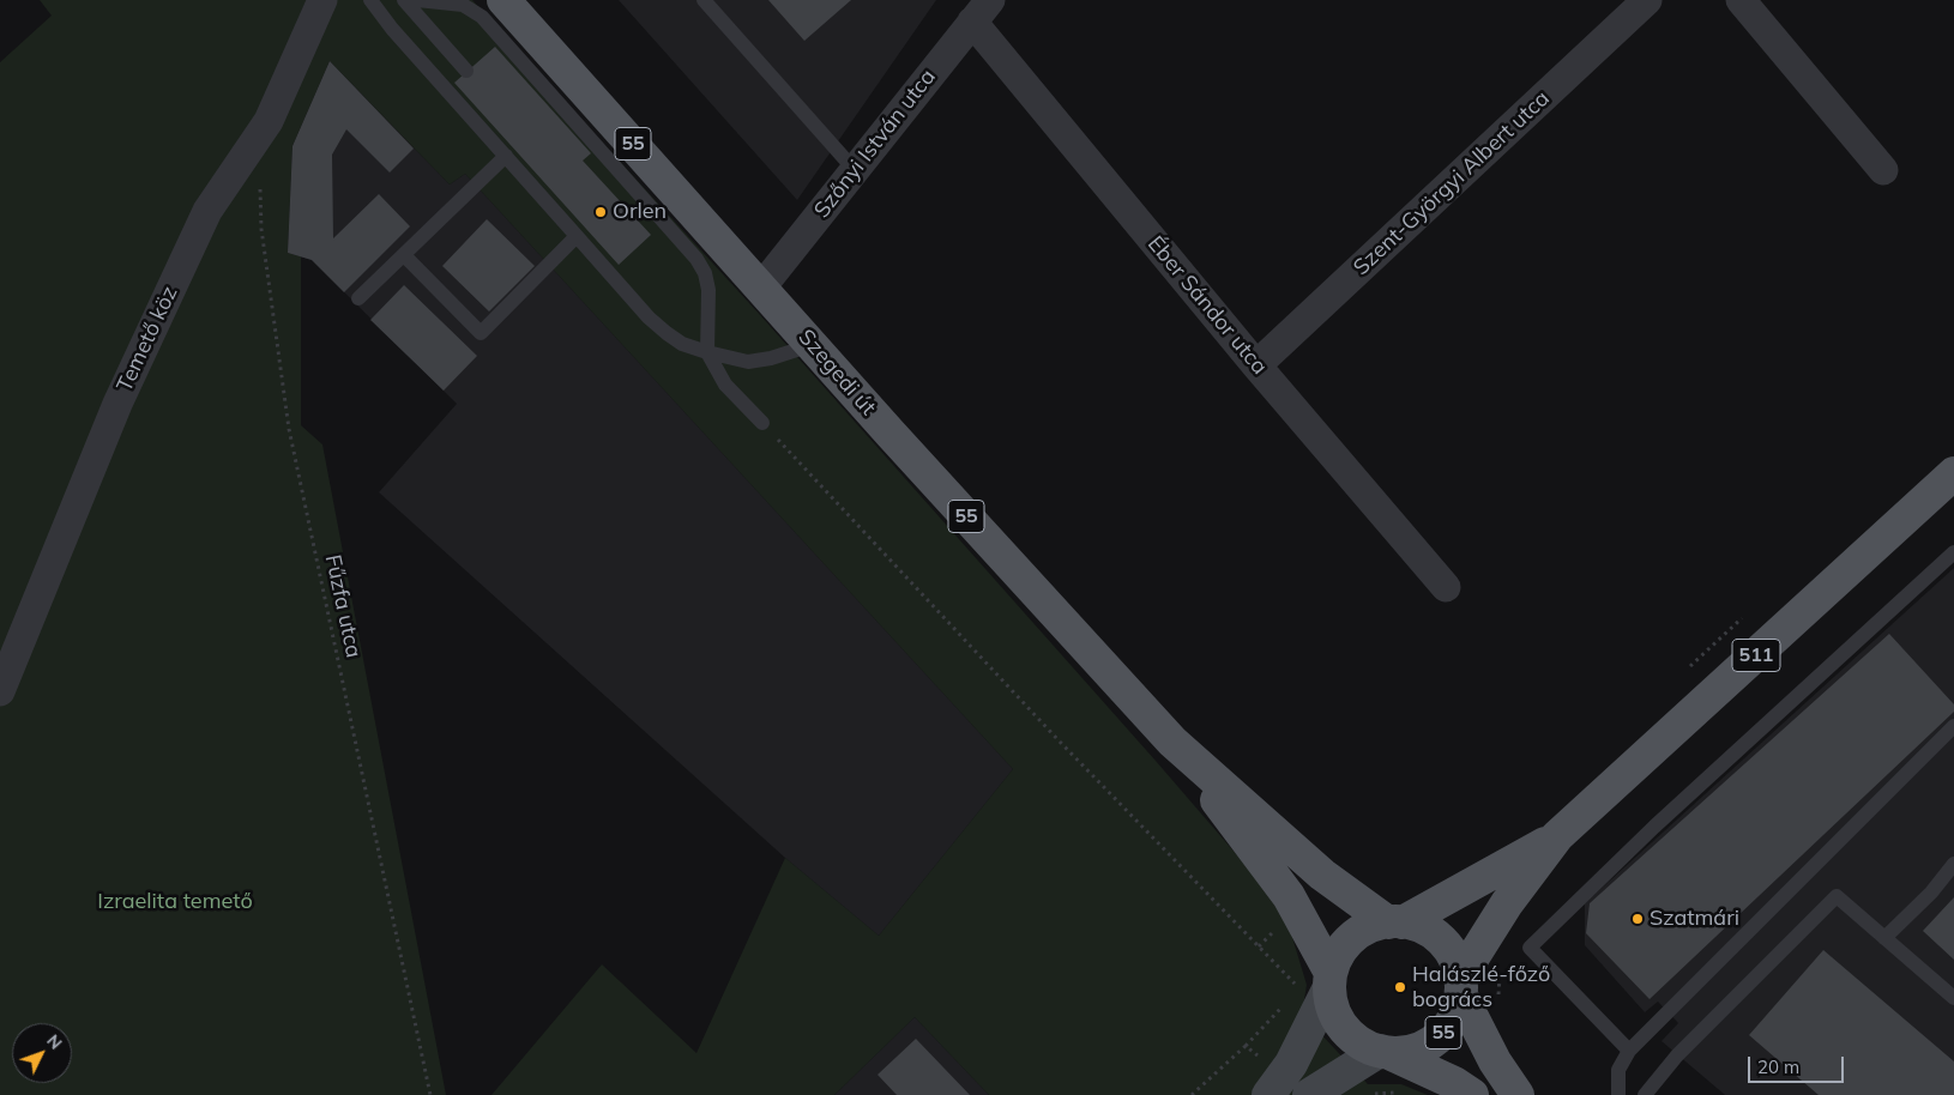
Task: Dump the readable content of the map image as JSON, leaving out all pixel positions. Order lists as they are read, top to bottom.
{
  "streets": {
    "main road": ["55", "Szegedi út", "511"],
    "street": [
      "Szőnyi István utca",
      "Szent-Györgyi Albert utca",
      "Éber Sándor utca",
      "Temető köz"
    ],
    "path": ["Fűzfa utca"]
  },
  "crossings": [
    ["55", "Szegedi út"],
    ["55", "511"],
    ["Szőnyi István utca", "Éber Sándor utca"],
    ["Szőnyi István utca", "Szegedi út"],
    ["Szent-Györgyi Albert utca", "Éber Sándor utca"]
  ],
  "parks": ["Izraelita temető"],
  "places": ["Orlen", "Szatmári", "Halászlé-főző bogrács"],
  "scale_bar": "20 m",
  "north": "top right"
}
